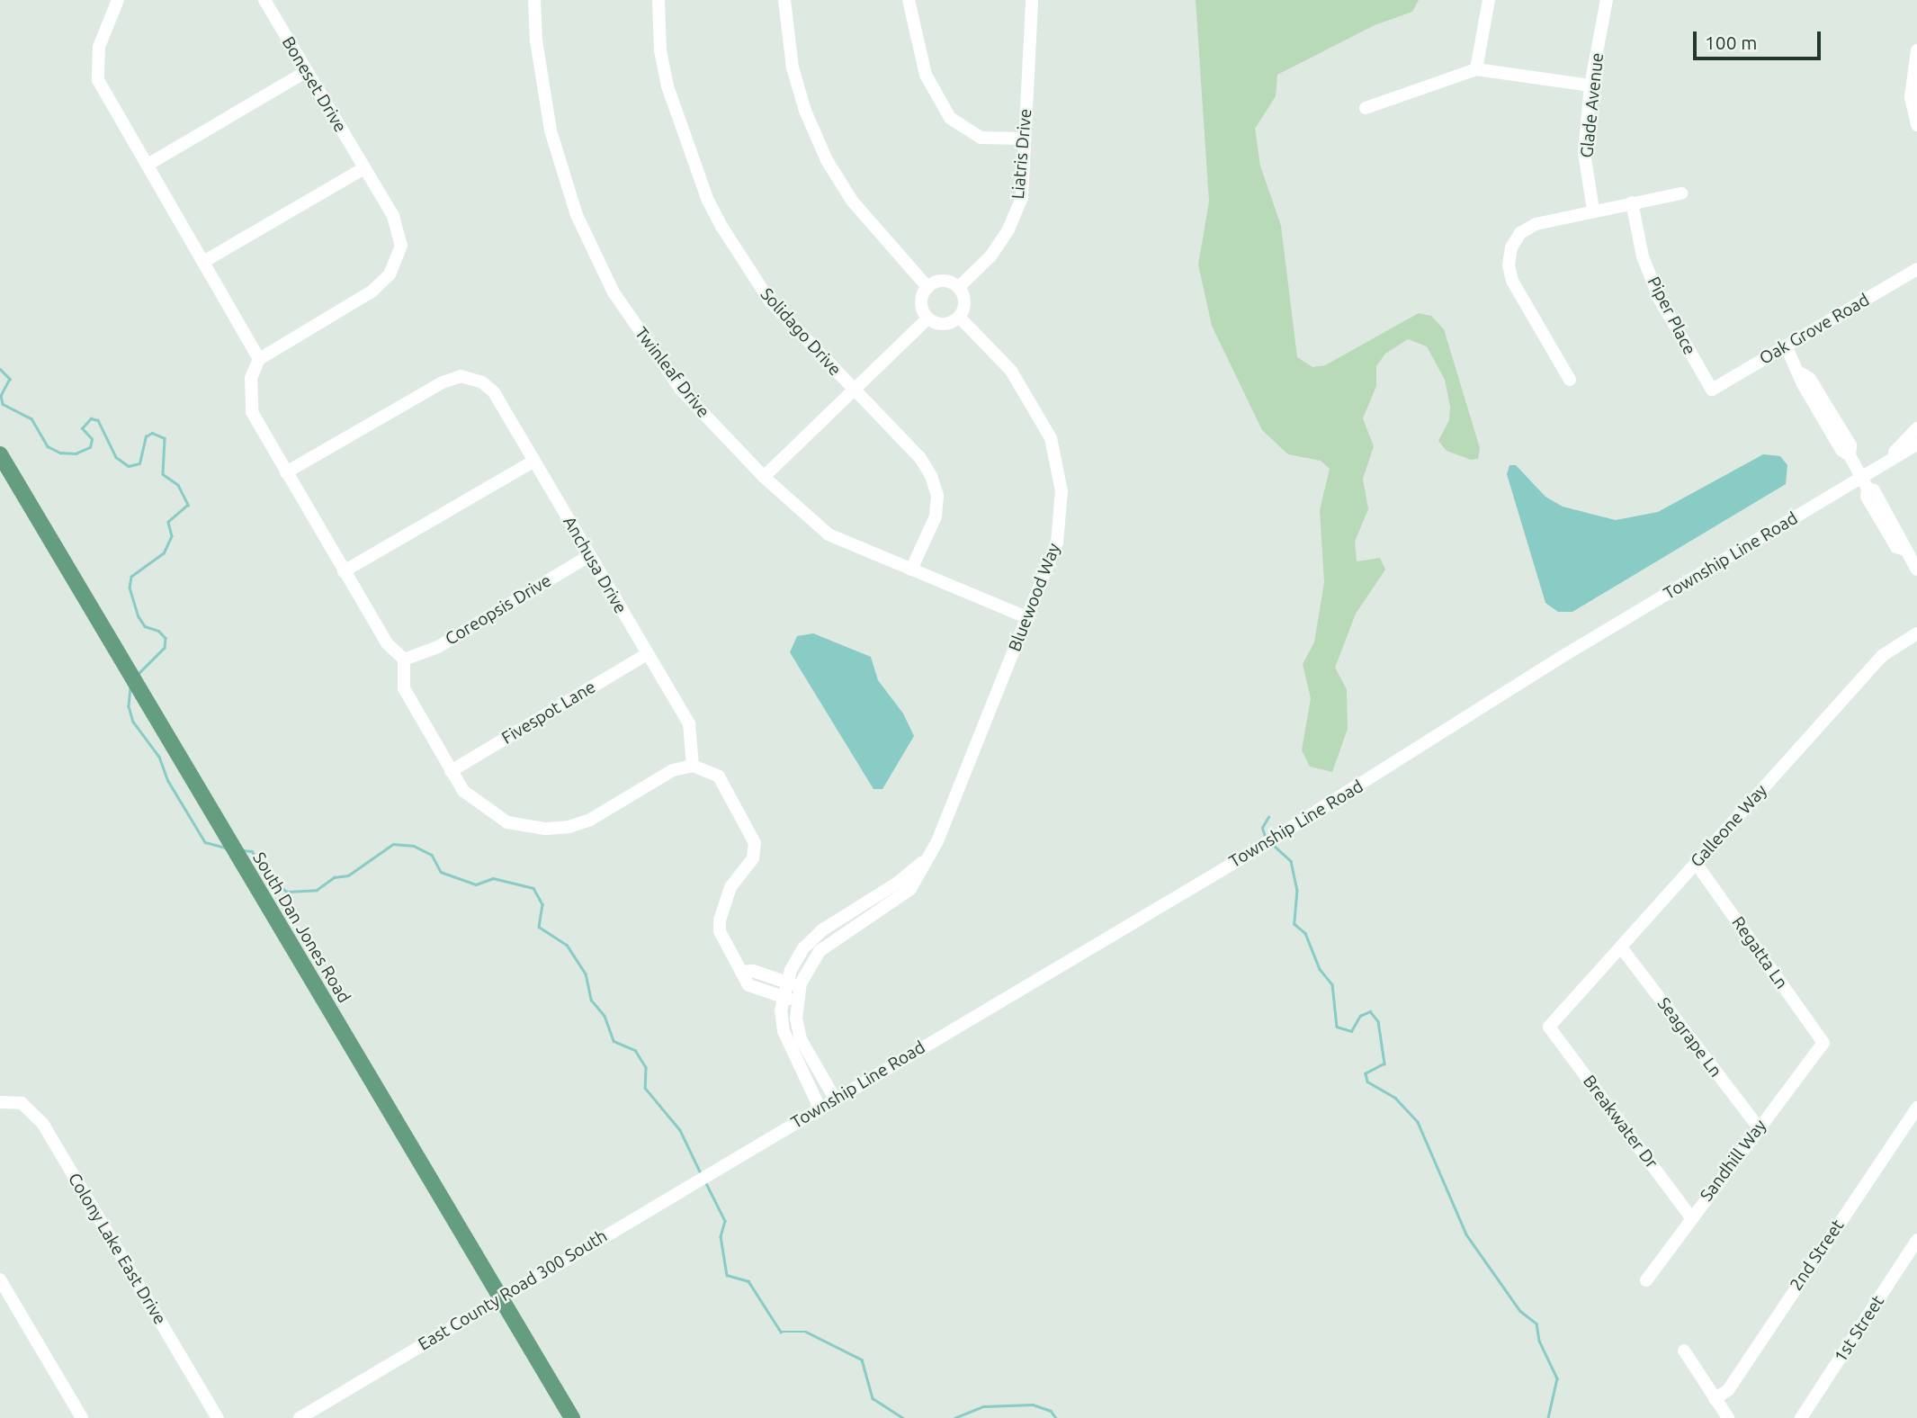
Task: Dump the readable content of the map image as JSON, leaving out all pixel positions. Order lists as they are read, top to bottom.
{
  "streets": {
    "main road": ["South Dan Jones Road"],
    "street": [
      "Boneset Drive",
      "Glade Avenue",
      "Liatris Drive",
      "Piper Place",
      "Oak Grove Road",
      "Solidago Drive",
      "Twinleaf Drive",
      "Township Line Road",
      "Anchusa Drive",
      "Bluewood Way",
      "Coreopsis Drive",
      "Fivespot Lane",
      "Galleone Way",
      "Regatta Ln",
      "Seagrape Ln",
      "Breakwater Dr",
      "Sandhill Way",
      "Colony Lake East Drive",
      "2nd Street",
      "East County Road 300 South",
      "1st Street"
    ]
  },
  "crossings": [
    ["Liatris Drive", "Bluewood Way"],
    ["Piper Place", "Oak Grove Road"],
    ["Solidago Drive", "Twinleaf Drive"],
    ["Twinleaf Drive", "Bluewood Way"],
    ["Township Line Road", "Bluewood Way"],
    ["Township Line Road", "East County Road 300 South"],
    ["Anchusa Drive", "Coreopsis Drive"],
    ["Anchusa Drive", "Fivespot Lane"],
    ["Galleone Way", "Regatta Ln"],
    ["Galleone Way", "Seagrape Ln"],
    ["Galleone Way", "Breakwater Dr"],
    ["South Dan Jones Road", "East County Road 300 South"],
    ["Regatta Ln", "Sandhill Way"],
    ["Seagrape Ln", "Sandhill Way"],
    ["Breakwater Dr", "Sandhill Way"]
  ],
  "scale_bar": "100 m"
}
